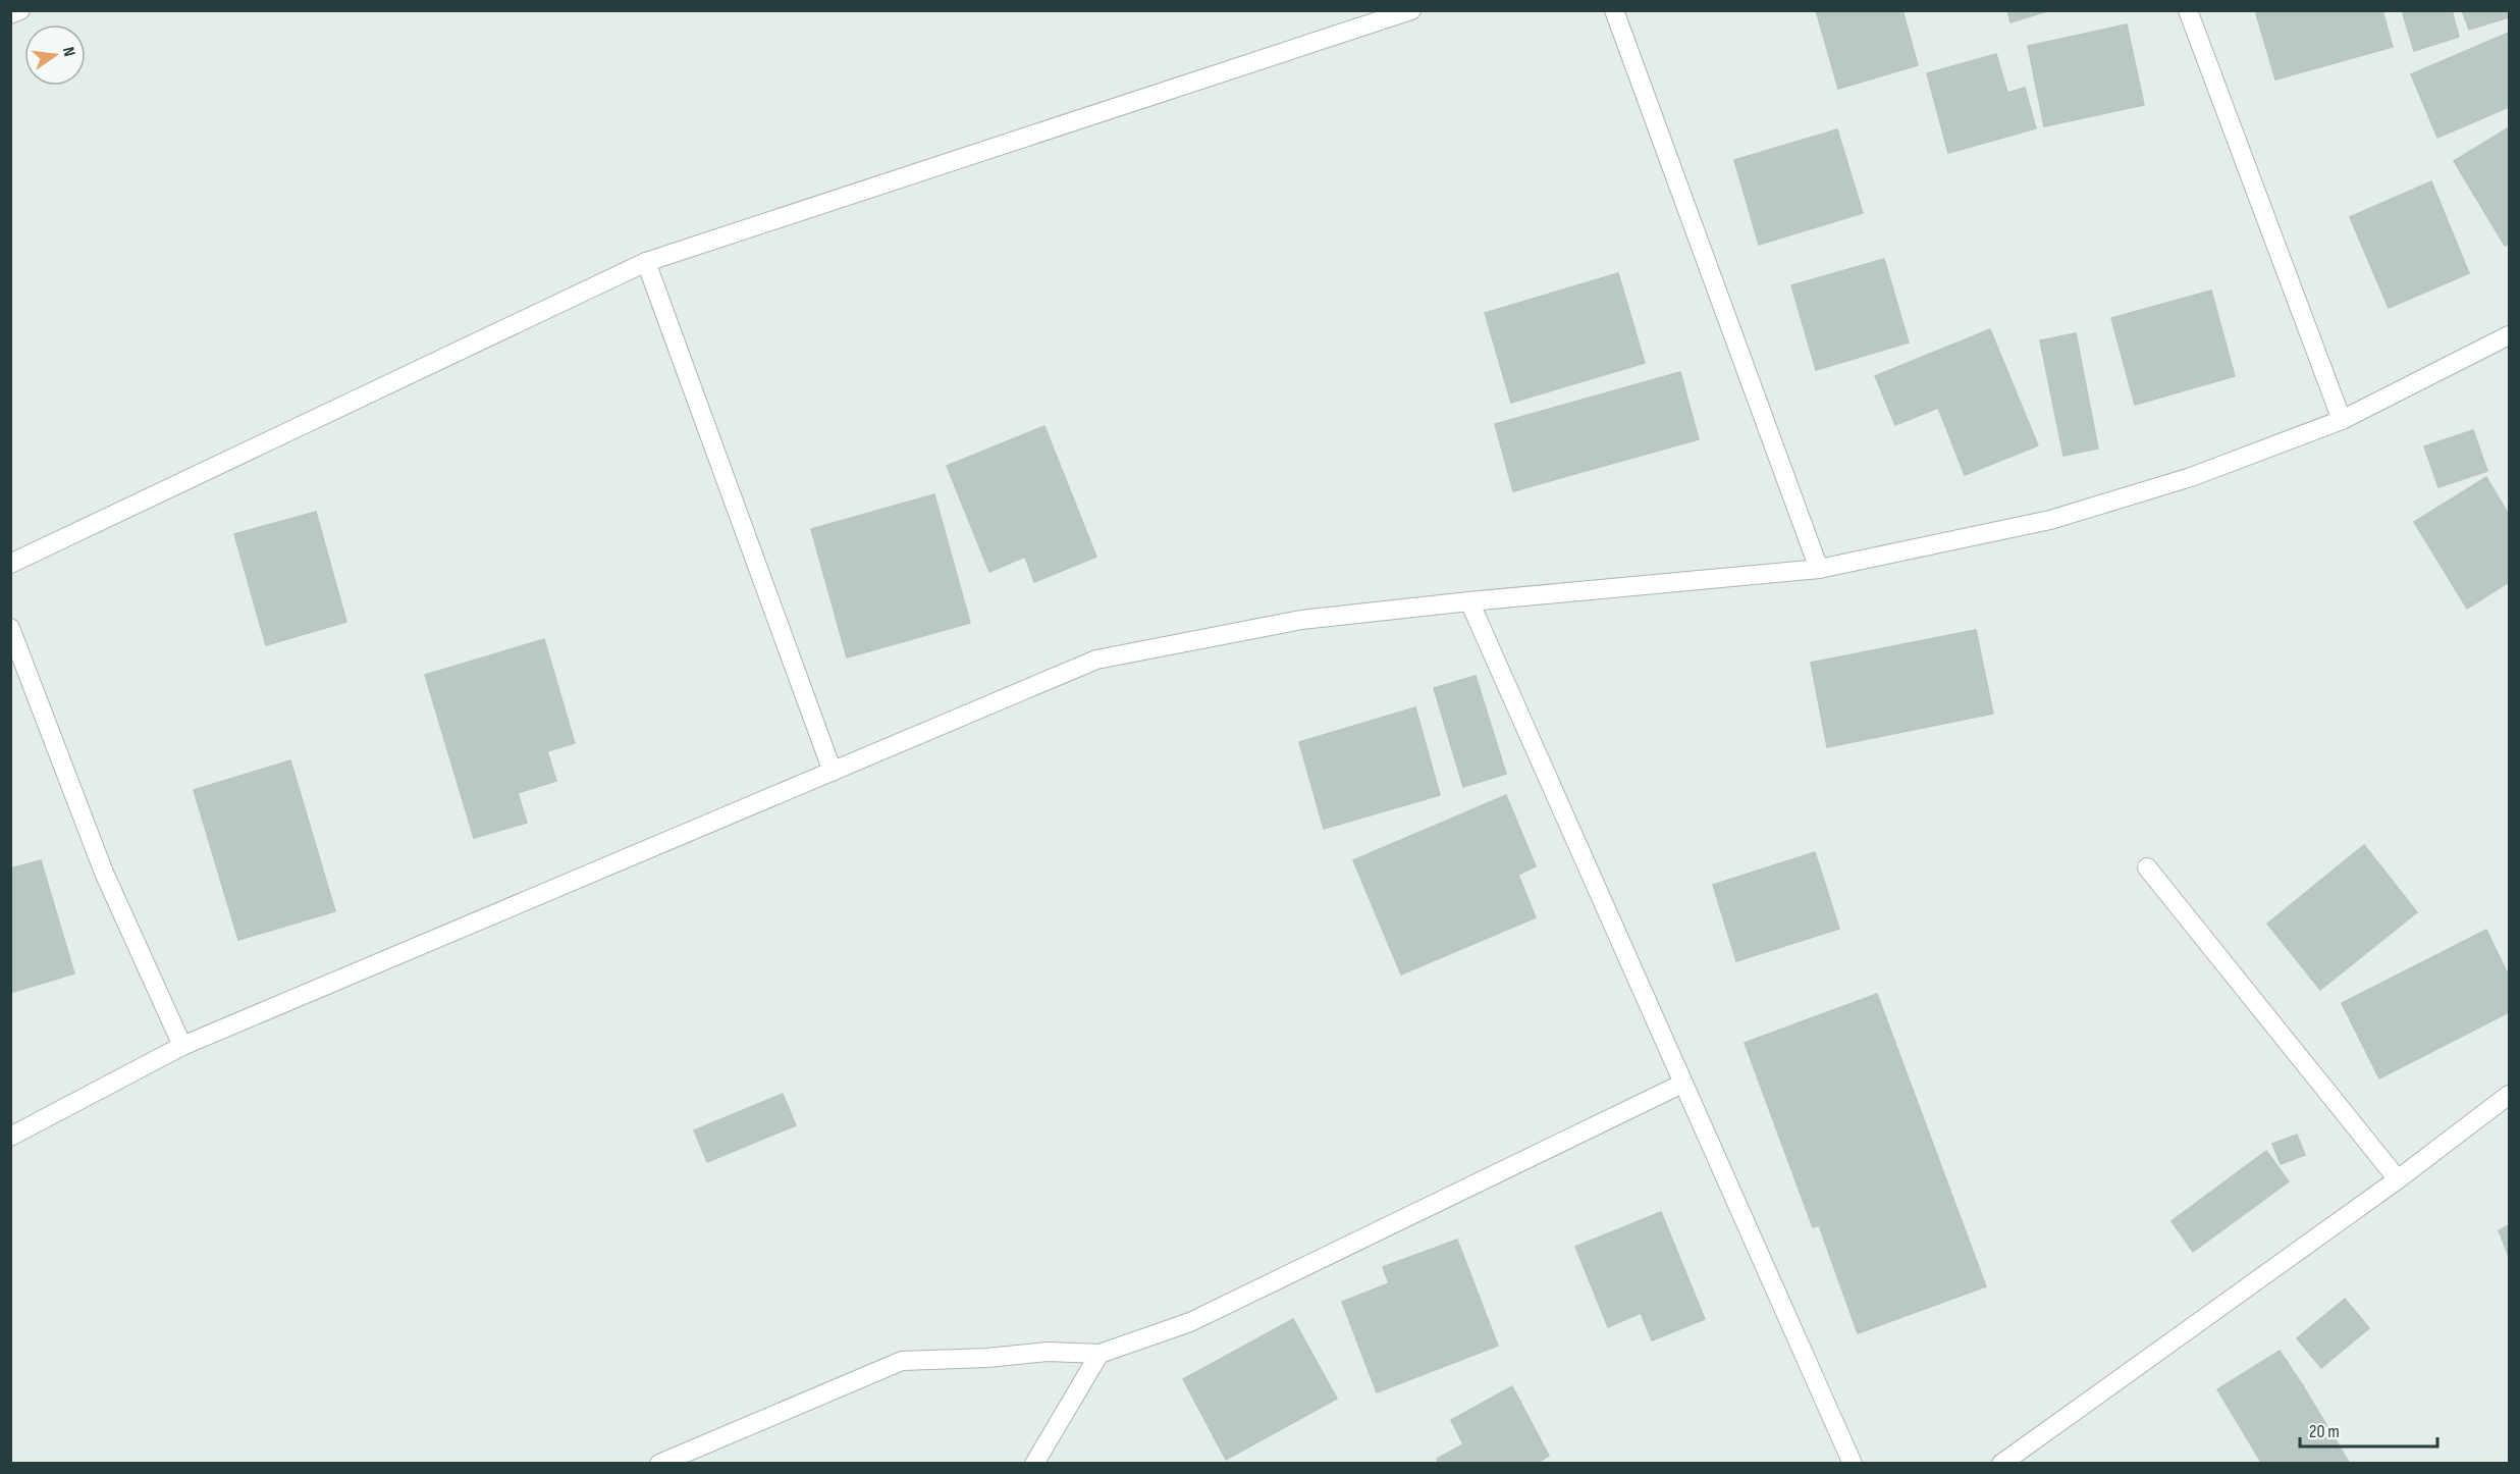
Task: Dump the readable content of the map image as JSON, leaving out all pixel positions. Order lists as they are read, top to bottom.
{
  "scale_bar": "20 m",
  "north": "right"
}
